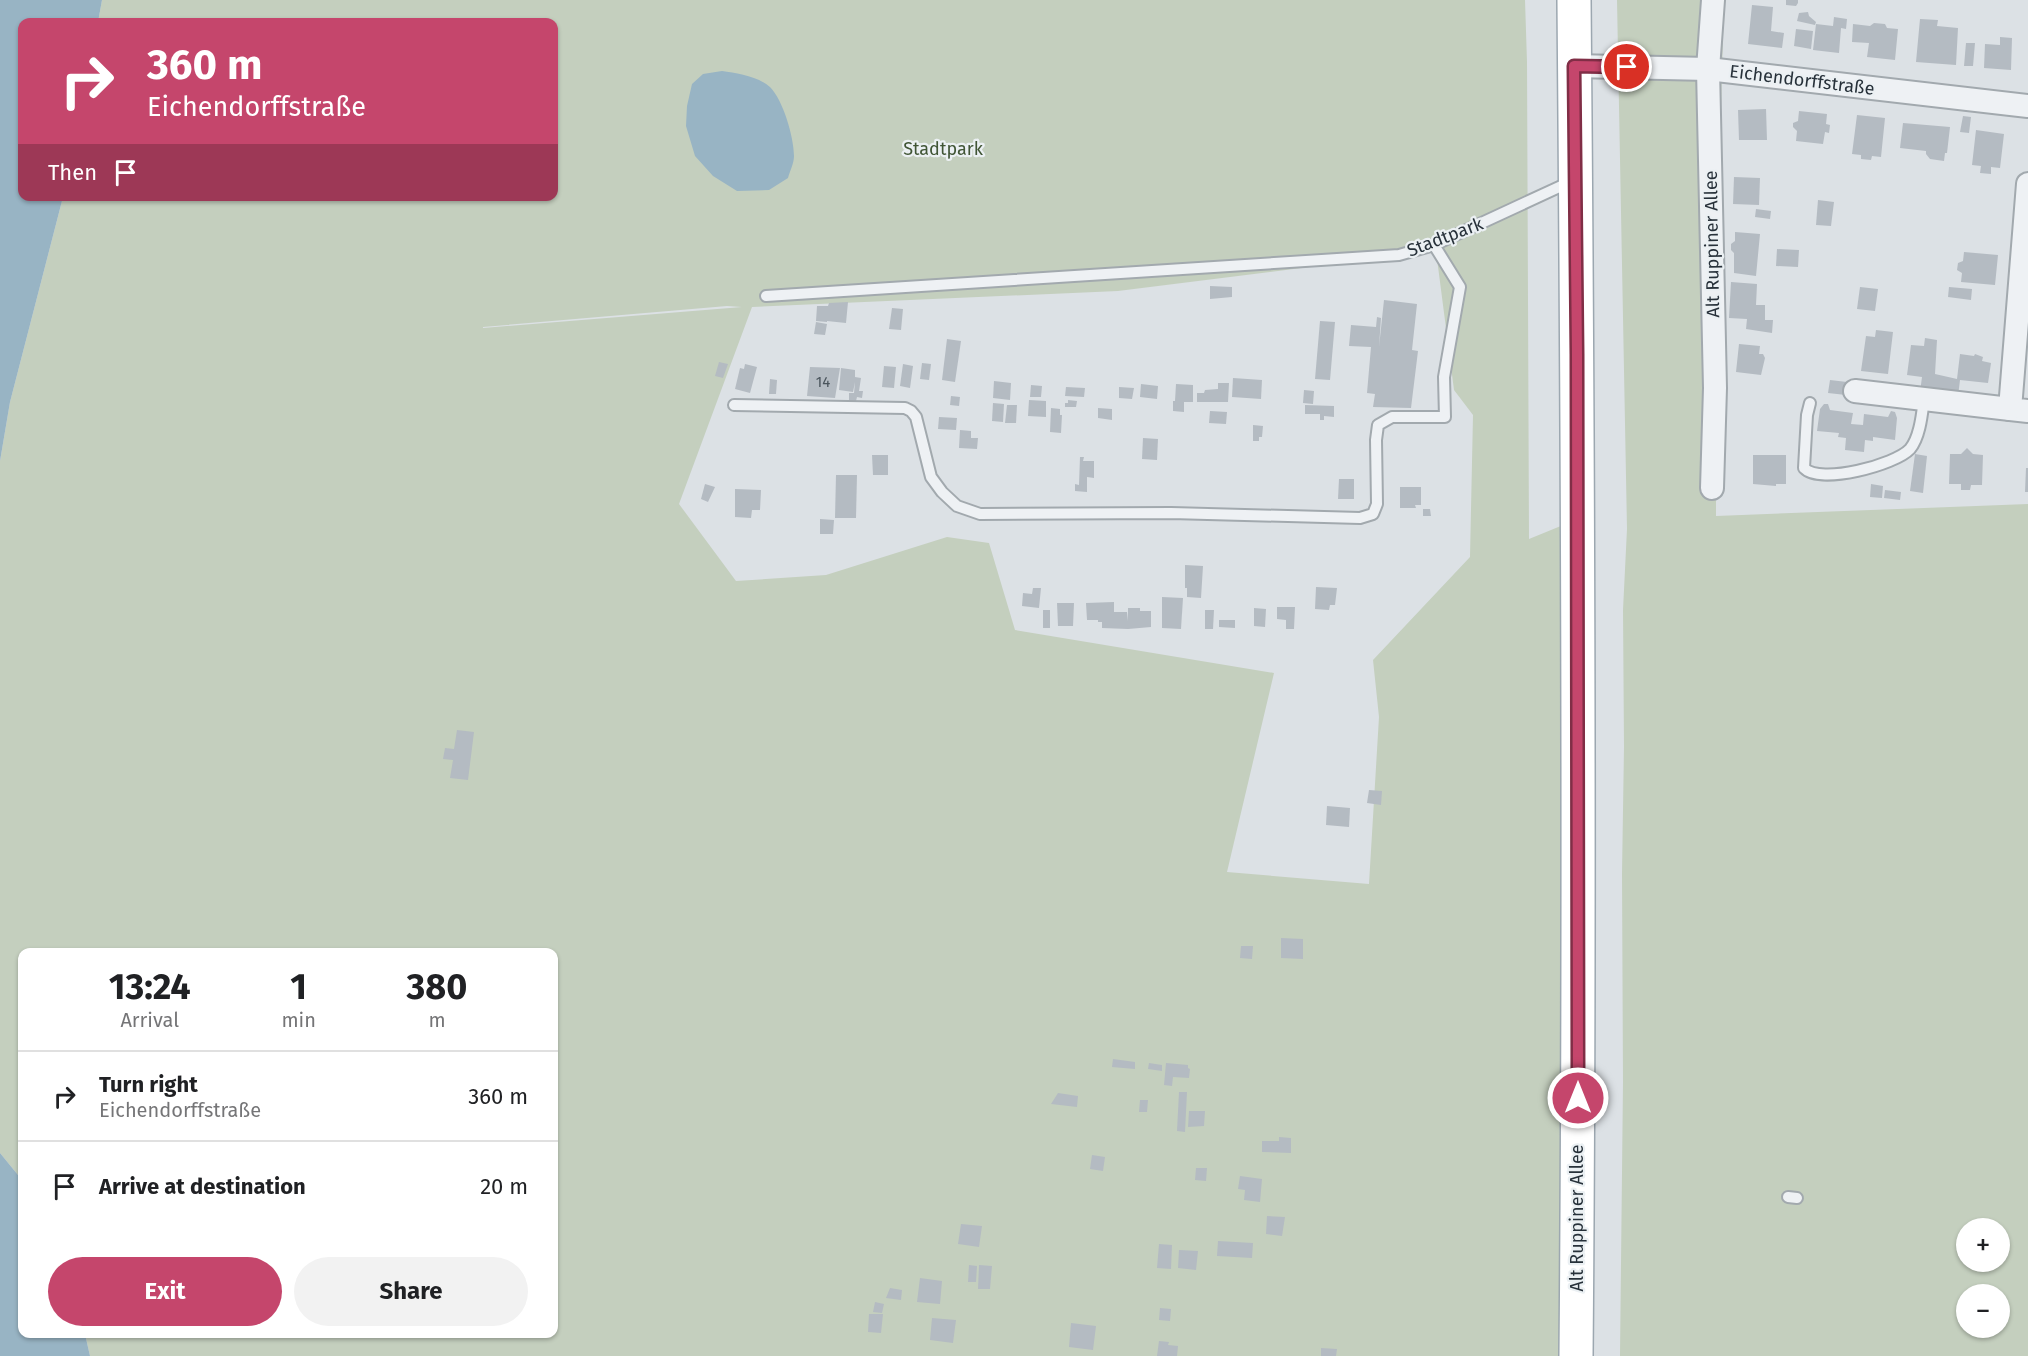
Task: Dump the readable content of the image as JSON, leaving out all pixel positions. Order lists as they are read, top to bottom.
{
  "streets": {
    "main road": ["Alt Ruppiner Allee"],
    "street": ["Eichendorffstraße"],
    "lane": ["Stadtpark"]
  },
  "crossings": [
    ["Eichendorffstraße", "Alt Ruppiner Allee"],
    ["Stadtpark", "Alt Ruppiner Allee"]
  ],
  "parks": ["Stadtpark"],
  "house_numbers": ["14"],
  "page": {
    "turn": ["360 m", "Eichendorffstraße"],
    "then": "Then",
    "eta": [
      "13:24",
      "Arrival",
      "1",
      "min",
      "380",
      "m"
    ],
    "list": [
      {
        "name": "Turn right",
        "note": "Eichendorffstraße",
        "value": "360 m"
      },
      {
        "name": "Arrive at destination",
        "value": "20 m"
      }
    ],
    "map_buttons": ["+", "−"],
    "buttons": ["Exit", "Share"]
  }
}
